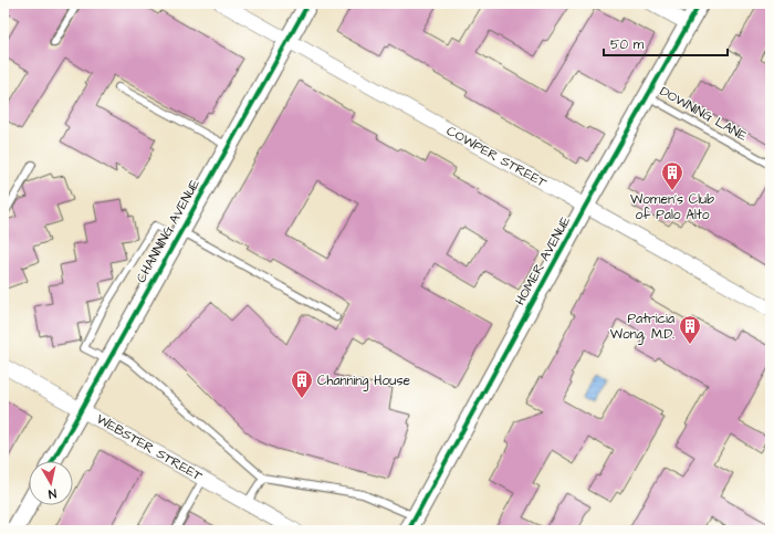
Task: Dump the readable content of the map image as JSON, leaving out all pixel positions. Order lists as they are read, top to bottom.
{
  "streets": {
    "street": [
      "COWPER STREET",
      "CHANNING AVENUE",
      "HOMER AVENUE",
      "WEBSTER STREET"
    ],
    "lane": ["DOWNING LANE"]
  },
  "crossings": [
    ["DOWNING LANE", "HOMER AVENUE"],
    ["COWPER STREET", "CHANNING AVENUE"],
    ["COWPER STREET", "HOMER AVENUE"],
    ["CHANNING AVENUE", "WEBSTER STREET"]
  ],
  "places": {
    "building": ["Women's Club of Palo Alto", "Patricia Wong, M.D.", "Channing House"]
  },
  "scale_bar": "50 m",
  "north": "bottom"
}
